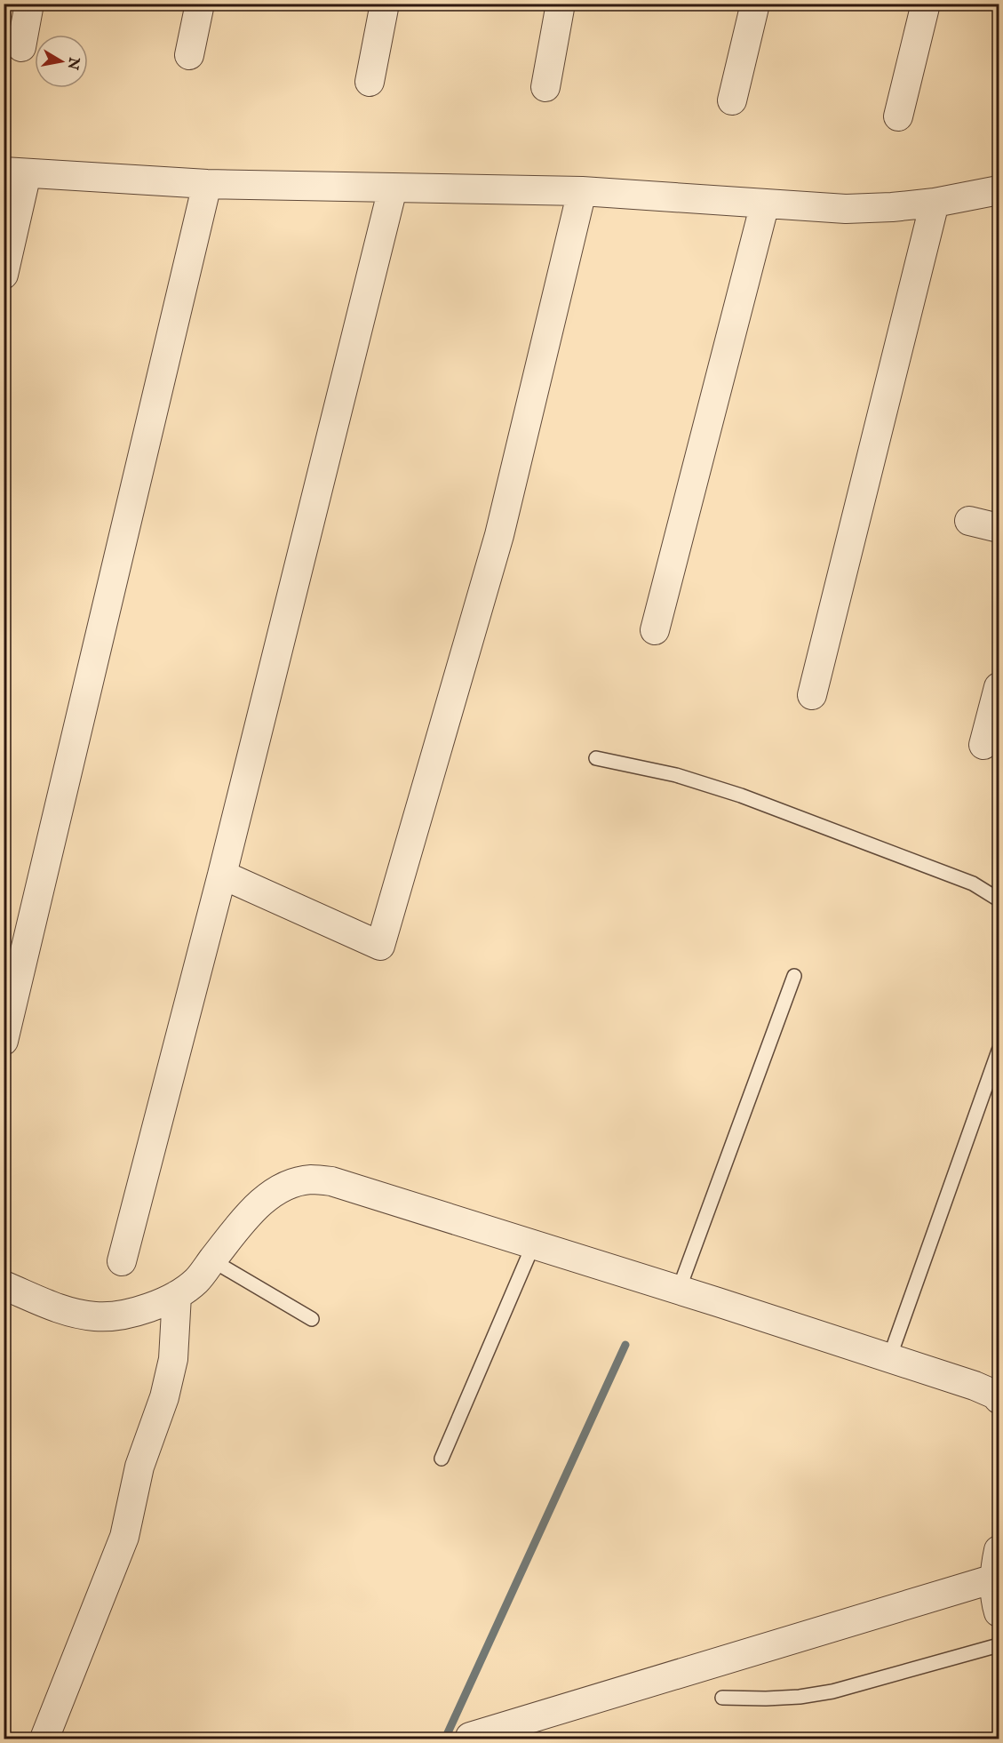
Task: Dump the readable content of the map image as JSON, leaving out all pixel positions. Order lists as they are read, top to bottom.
{
  "north": "right"
}
